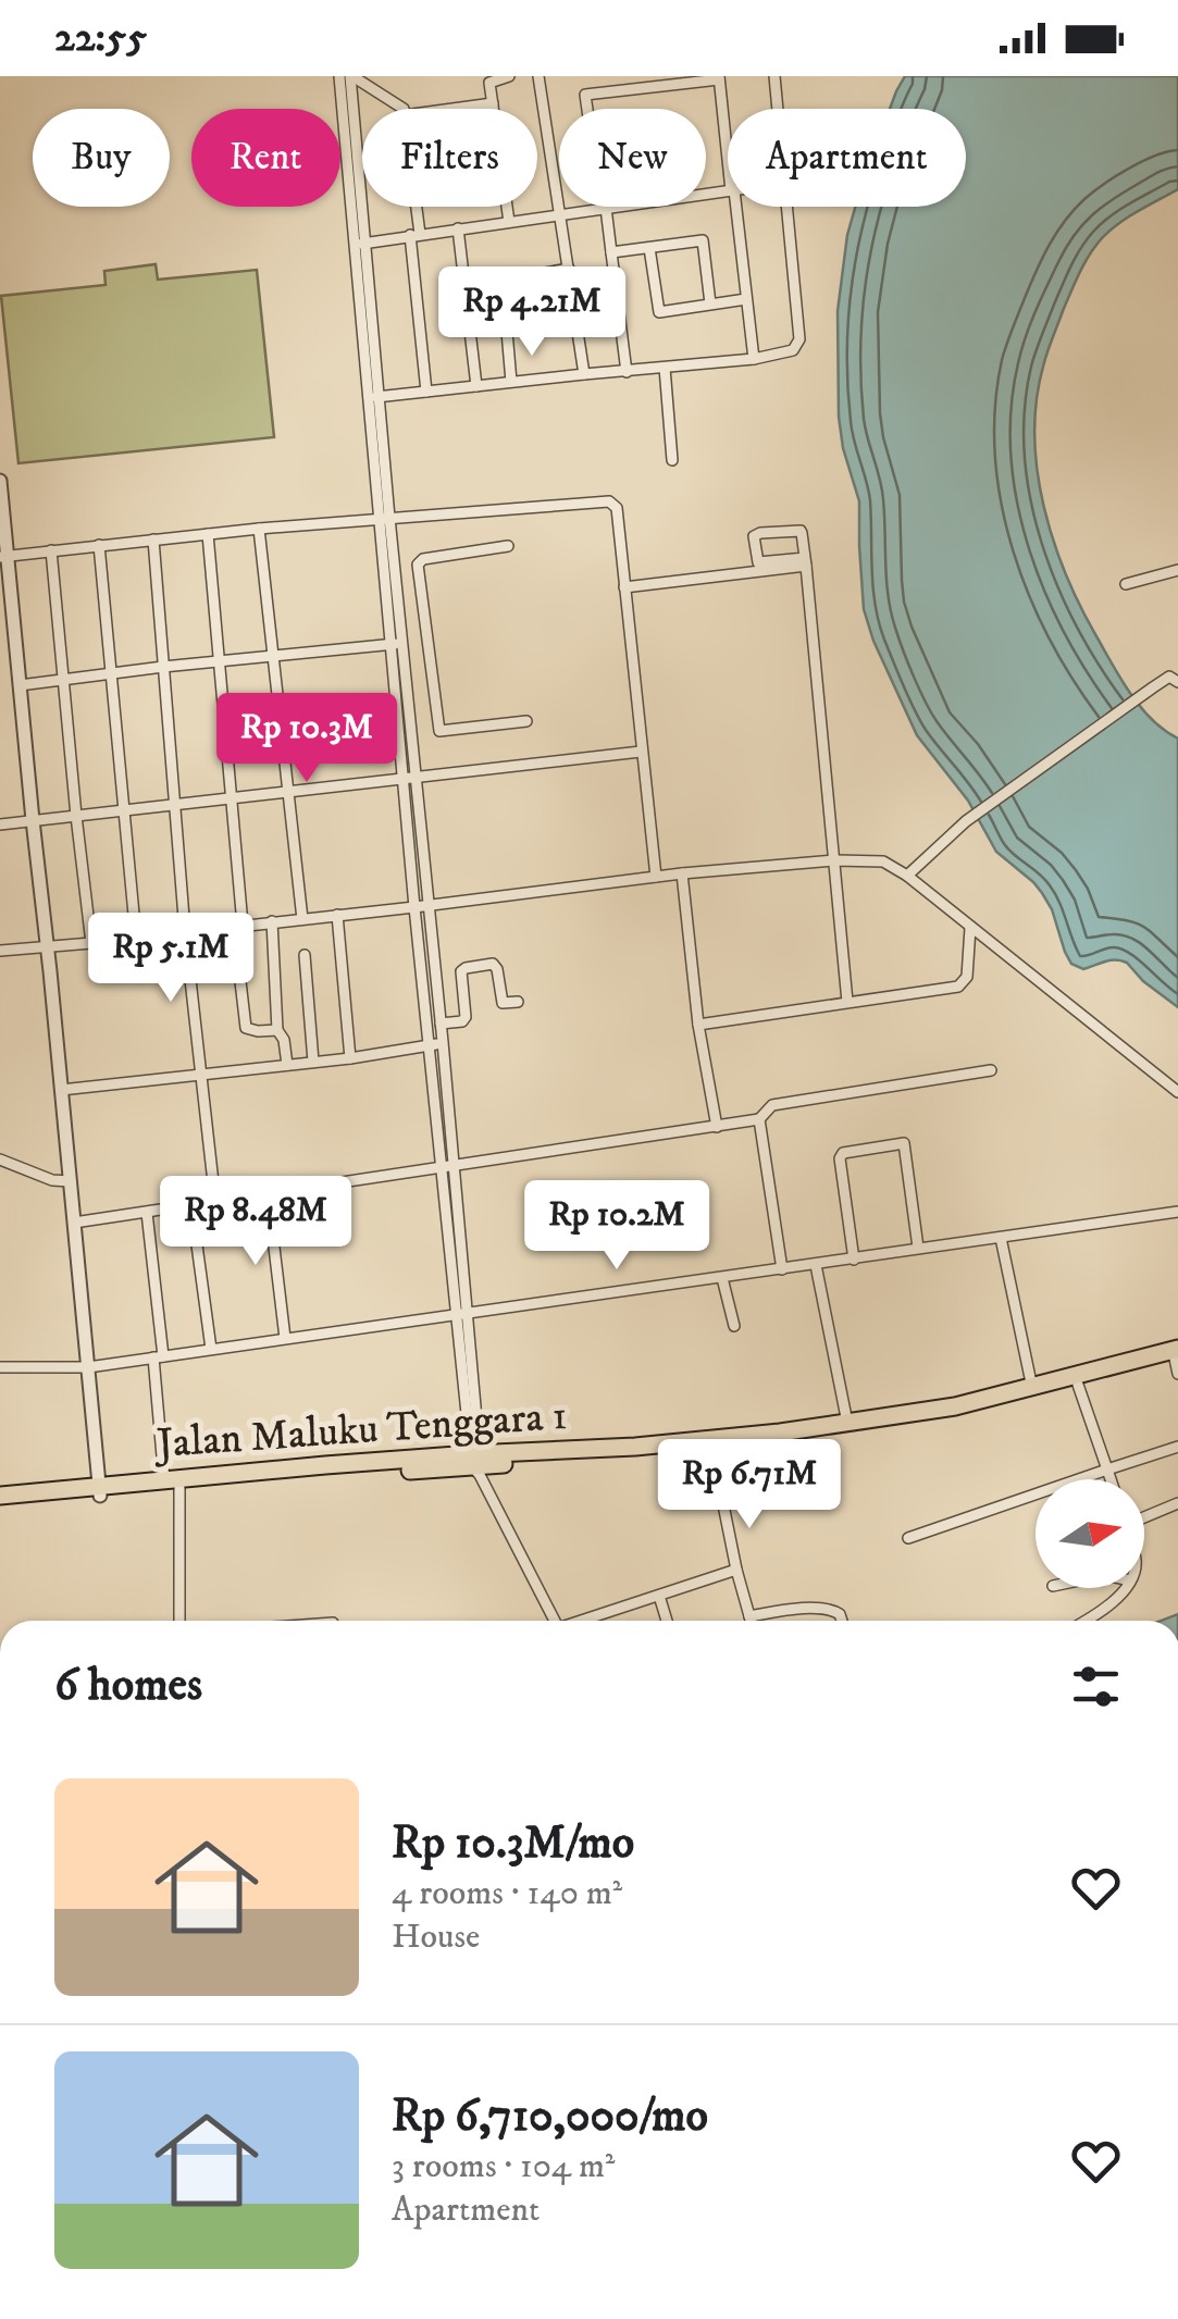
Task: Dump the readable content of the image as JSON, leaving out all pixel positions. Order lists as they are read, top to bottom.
{
  "streets": {
    "highway": ["Jalan Maluku Tenggara 1"]
  },
  "north": "right",
  "page": {
    "status": "22:55",
    "chip": [
      "Buy",
      "Rent",
      "Filters",
      "New",
      "Apartment"
    ],
    "price": [
      "Rp 4.21M",
      "Rp 10.3M",
      "Rp 5.1M",
      "Rp 8.48M",
      "Rp 10.2M",
      "Rp 6.71M"
    ],
    "heading": "6 homes",
    "list": [
      {
        "name": "Rp 10.3M/mo",
        "note": "4 rooms · 140 m² · House"
      },
      {
        "name": "Rp 6,710,000/mo",
        "note": "3 rooms · 104 m² · Apartment"
      }
    ]
  }
}
